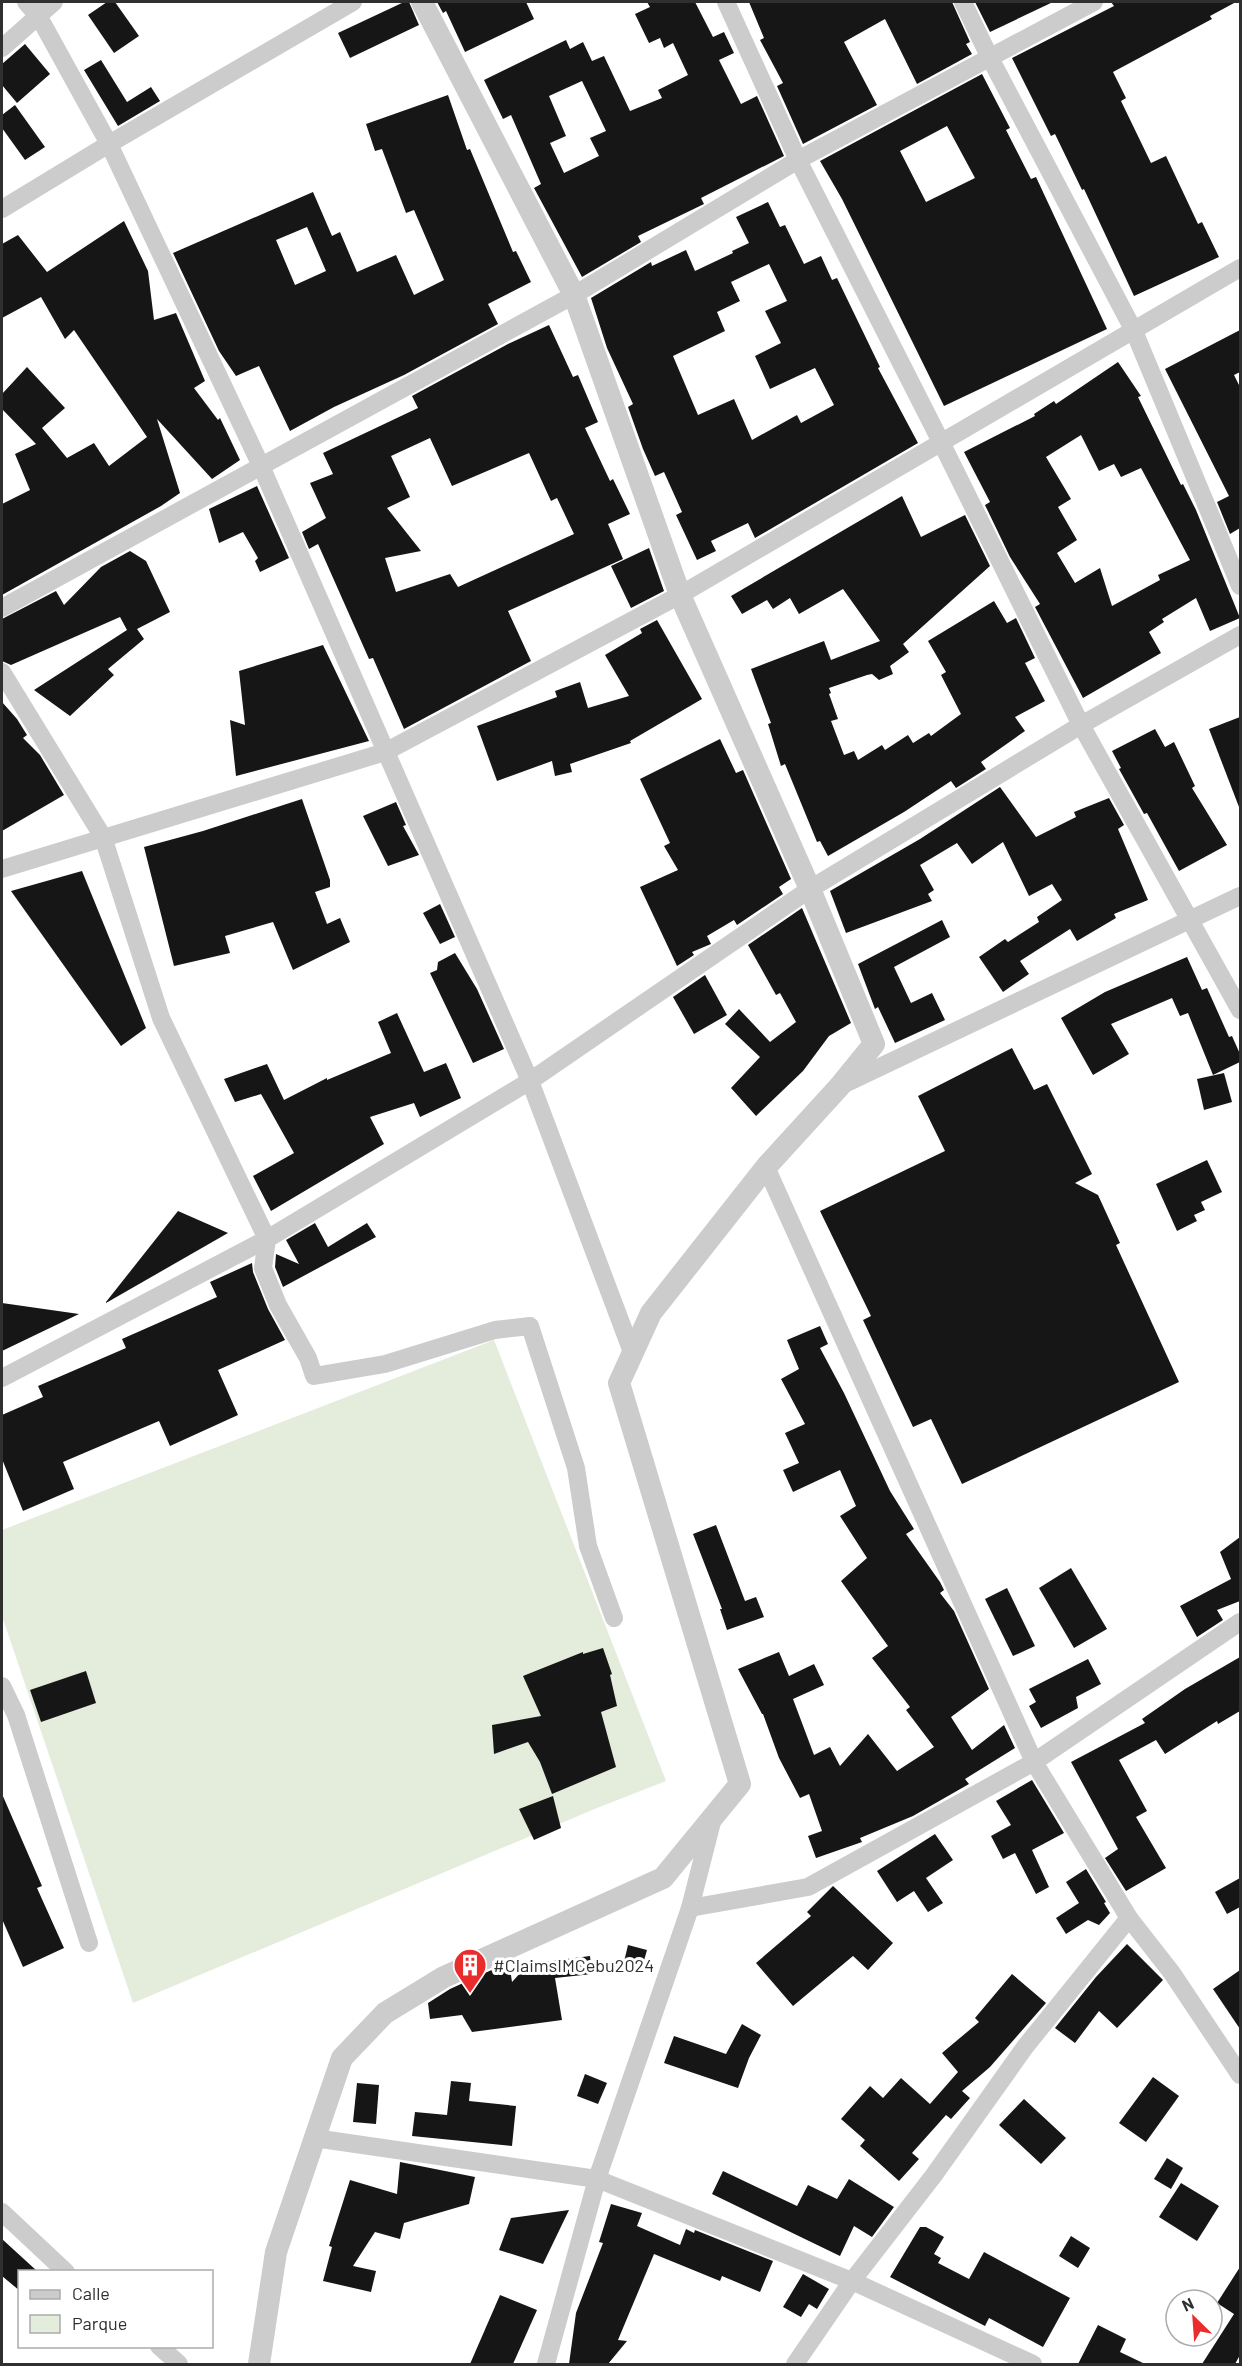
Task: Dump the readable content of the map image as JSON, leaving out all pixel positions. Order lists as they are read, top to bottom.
{
  "places": {
    "building": ["#ClaimsIMCebu2024"]
  },
  "legend": ["Calle", "Parque"],
  "north": "top left"
}
